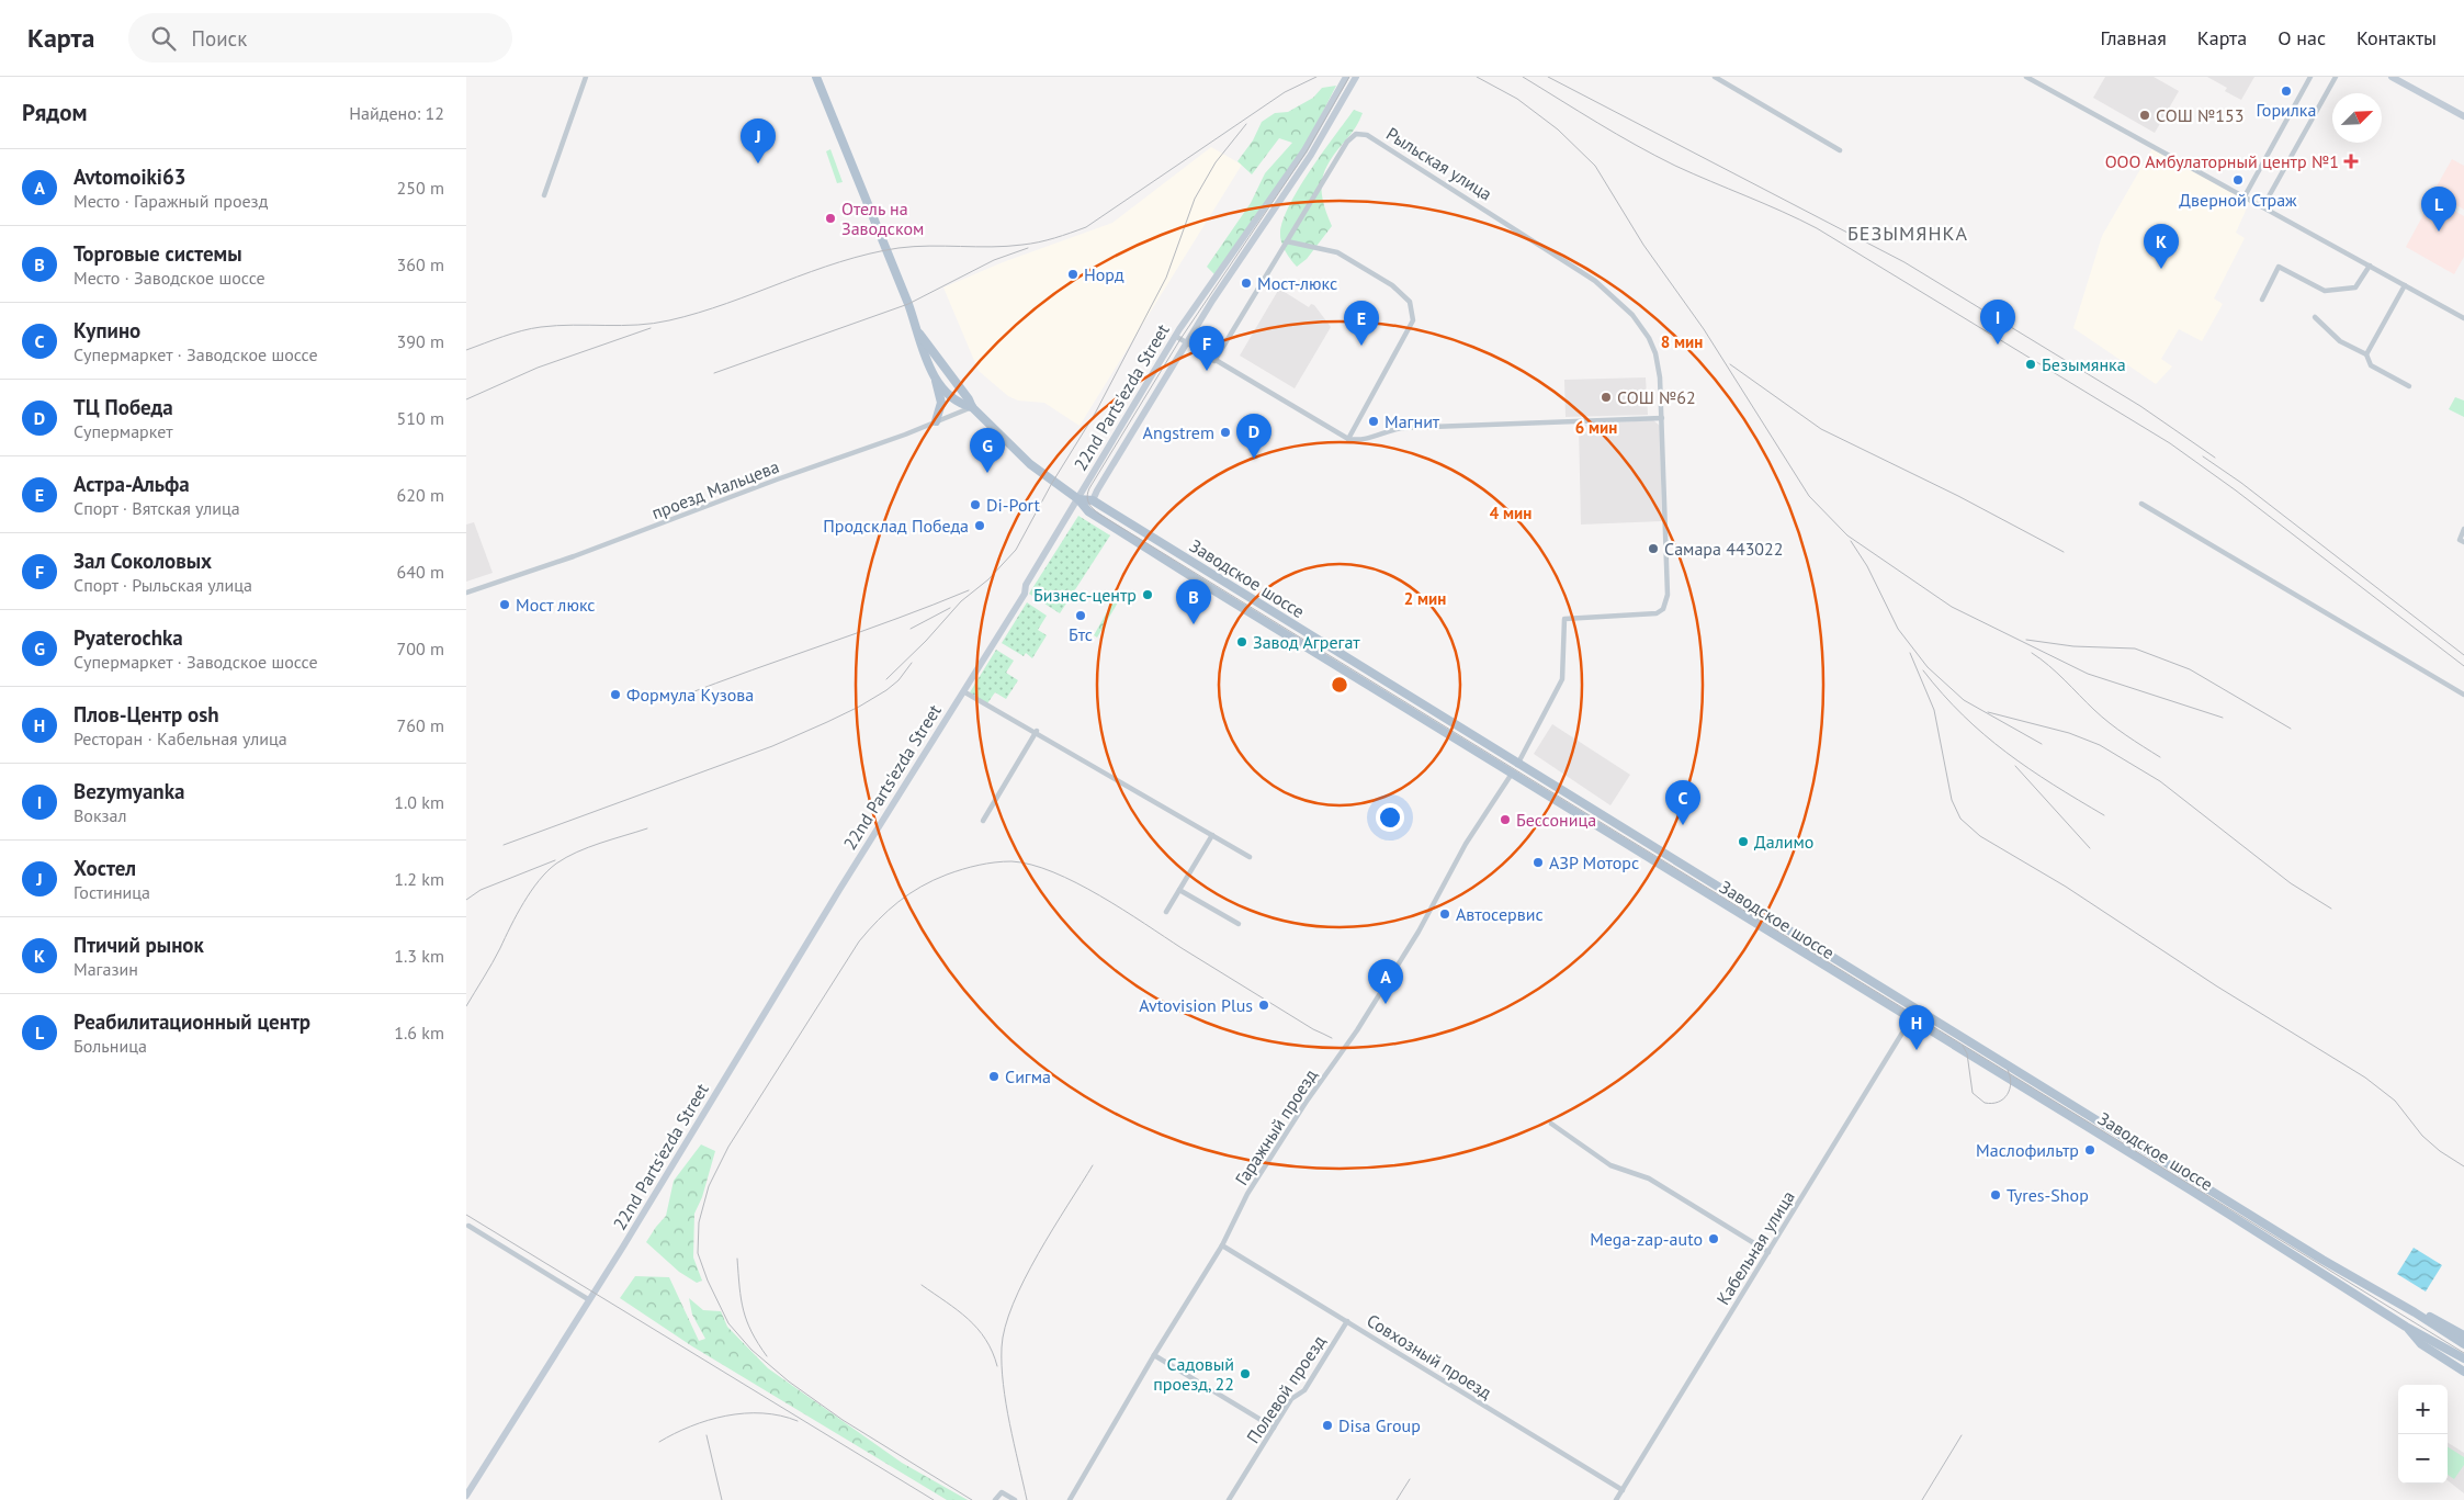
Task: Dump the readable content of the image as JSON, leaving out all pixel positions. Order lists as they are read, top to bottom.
{
  "streets": {
    "main road": ["Заводское шоссе"],
    "street": [
      "Рыльская улица",
      "22nd Parts'ezda Street",
      "проезд Мальцева",
      "Гаражный проезд",
      "Кабельная улица",
      "Совхозный проезд",
      "Полевой проезд"
    ]
  },
  "crossings": [
    ["Рыльская улица", "Заводское шоссе"],
    ["22nd Parts'ezda Street", "Заводское шоссе"],
    ["проезд Мальцева", "Заводское шоссе"],
    ["Заводское шоссе", "Гаражный проезд"],
    ["Заводское шоссе", "Кабельная улица"],
    ["Гаражный проезд", "Совхозный проезд"],
    ["Кабельная улица", "Совхозный проезд"],
    ["Совхозный проезд", "Полевой проезд"]
  ],
  "districts": ["БЕЗЫМЯНКА"],
  "places": {
    "other": [
      "Горилка",
      "СОШ №153",
      "Дверной Страж",
      "Отель на Заводском",
      "Норд",
      "Мост-люкс",
      "Безымянка",
      "СОШ №62",
      "Магнит",
      "Angstrem",
      "Di-Port",
      "Продсклад Победа",
      "Самара 443022",
      "Бизнес-центр",
      "Мост люкс",
      "Бтс",
      "Завод Агрегат",
      "Формула Кузова",
      "Бессоница",
      "Далимо",
      "АЗР Моторс",
      "Автосервис",
      "Avtovision Plus",
      "Сигма",
      "Маслофильтр",
      "Tyres-Shop",
      "Mega-zap-auto",
      "Садовый проезд, 22",
      "Disa Group"
    ],
    "health": ["ООО Амбулаторный центр №1"]
  },
  "north": "top right",
  "page": {
    "header": "Карта",
    "search": "Поиск",
    "nav": [
      "Главная",
      "Карта",
      "О нас",
      "Контакты"
    ],
    "heading": ["Рядом", "Найдено: 12"],
    "pins": [
      "J",
      "L",
      "K",
      "I",
      "E",
      "F",
      "D",
      "G",
      "B",
      "C",
      "A",
      "H"
    ],
    "list": [
      {
        "mark": "A",
        "name": "Avtomoiki63",
        "note": "Место · Гаражный проезд",
        "value": "250 m"
      },
      {
        "mark": "B",
        "name": "Торговые системы",
        "note": "Место · Заводское шоссе",
        "value": "360 m"
      },
      {
        "mark": "C",
        "name": "Купино",
        "note": "Супермаркет · Заводское шоссе",
        "value": "390 m"
      },
      {
        "mark": "D",
        "name": "ТЦ Победа",
        "note": "Супермаркет",
        "value": "510 m"
      },
      {
        "mark": "E",
        "name": "Астра-Альфа",
        "note": "Спорт · Вятская улица",
        "value": "620 m"
      },
      {
        "mark": "F",
        "name": "Зал Соколовых",
        "note": "Спорт · Рыльская улица",
        "value": "640 m"
      },
      {
        "mark": "G",
        "name": "Pyaterochka",
        "note": "Супермаркет · Заводское шоссе",
        "value": "700 m"
      },
      {
        "mark": "H",
        "name": "Плов-Центр osh",
        "note": "Ресторан · Кабельная улица",
        "value": "760 m"
      },
      {
        "mark": "I",
        "name": "Bezymyanka",
        "note": "Вокзал",
        "value": "1.0 km"
      },
      {
        "mark": "J",
        "name": "Хостел",
        "note": "Гостиница",
        "value": "1.2 km"
      },
      {
        "mark": "K",
        "name": "Птичий рынок",
        "note": "Магазин",
        "value": "1.3 km"
      },
      {
        "mark": "L",
        "name": "Реабилитационный центр",
        "note": "Больница",
        "value": "1.6 km"
      }
    ],
    "map_buttons": ["+", "−"]
  },
  "rings": [
    "8 мин",
    "6 мин",
    "4 мин",
    "2 мин"
  ]
}
